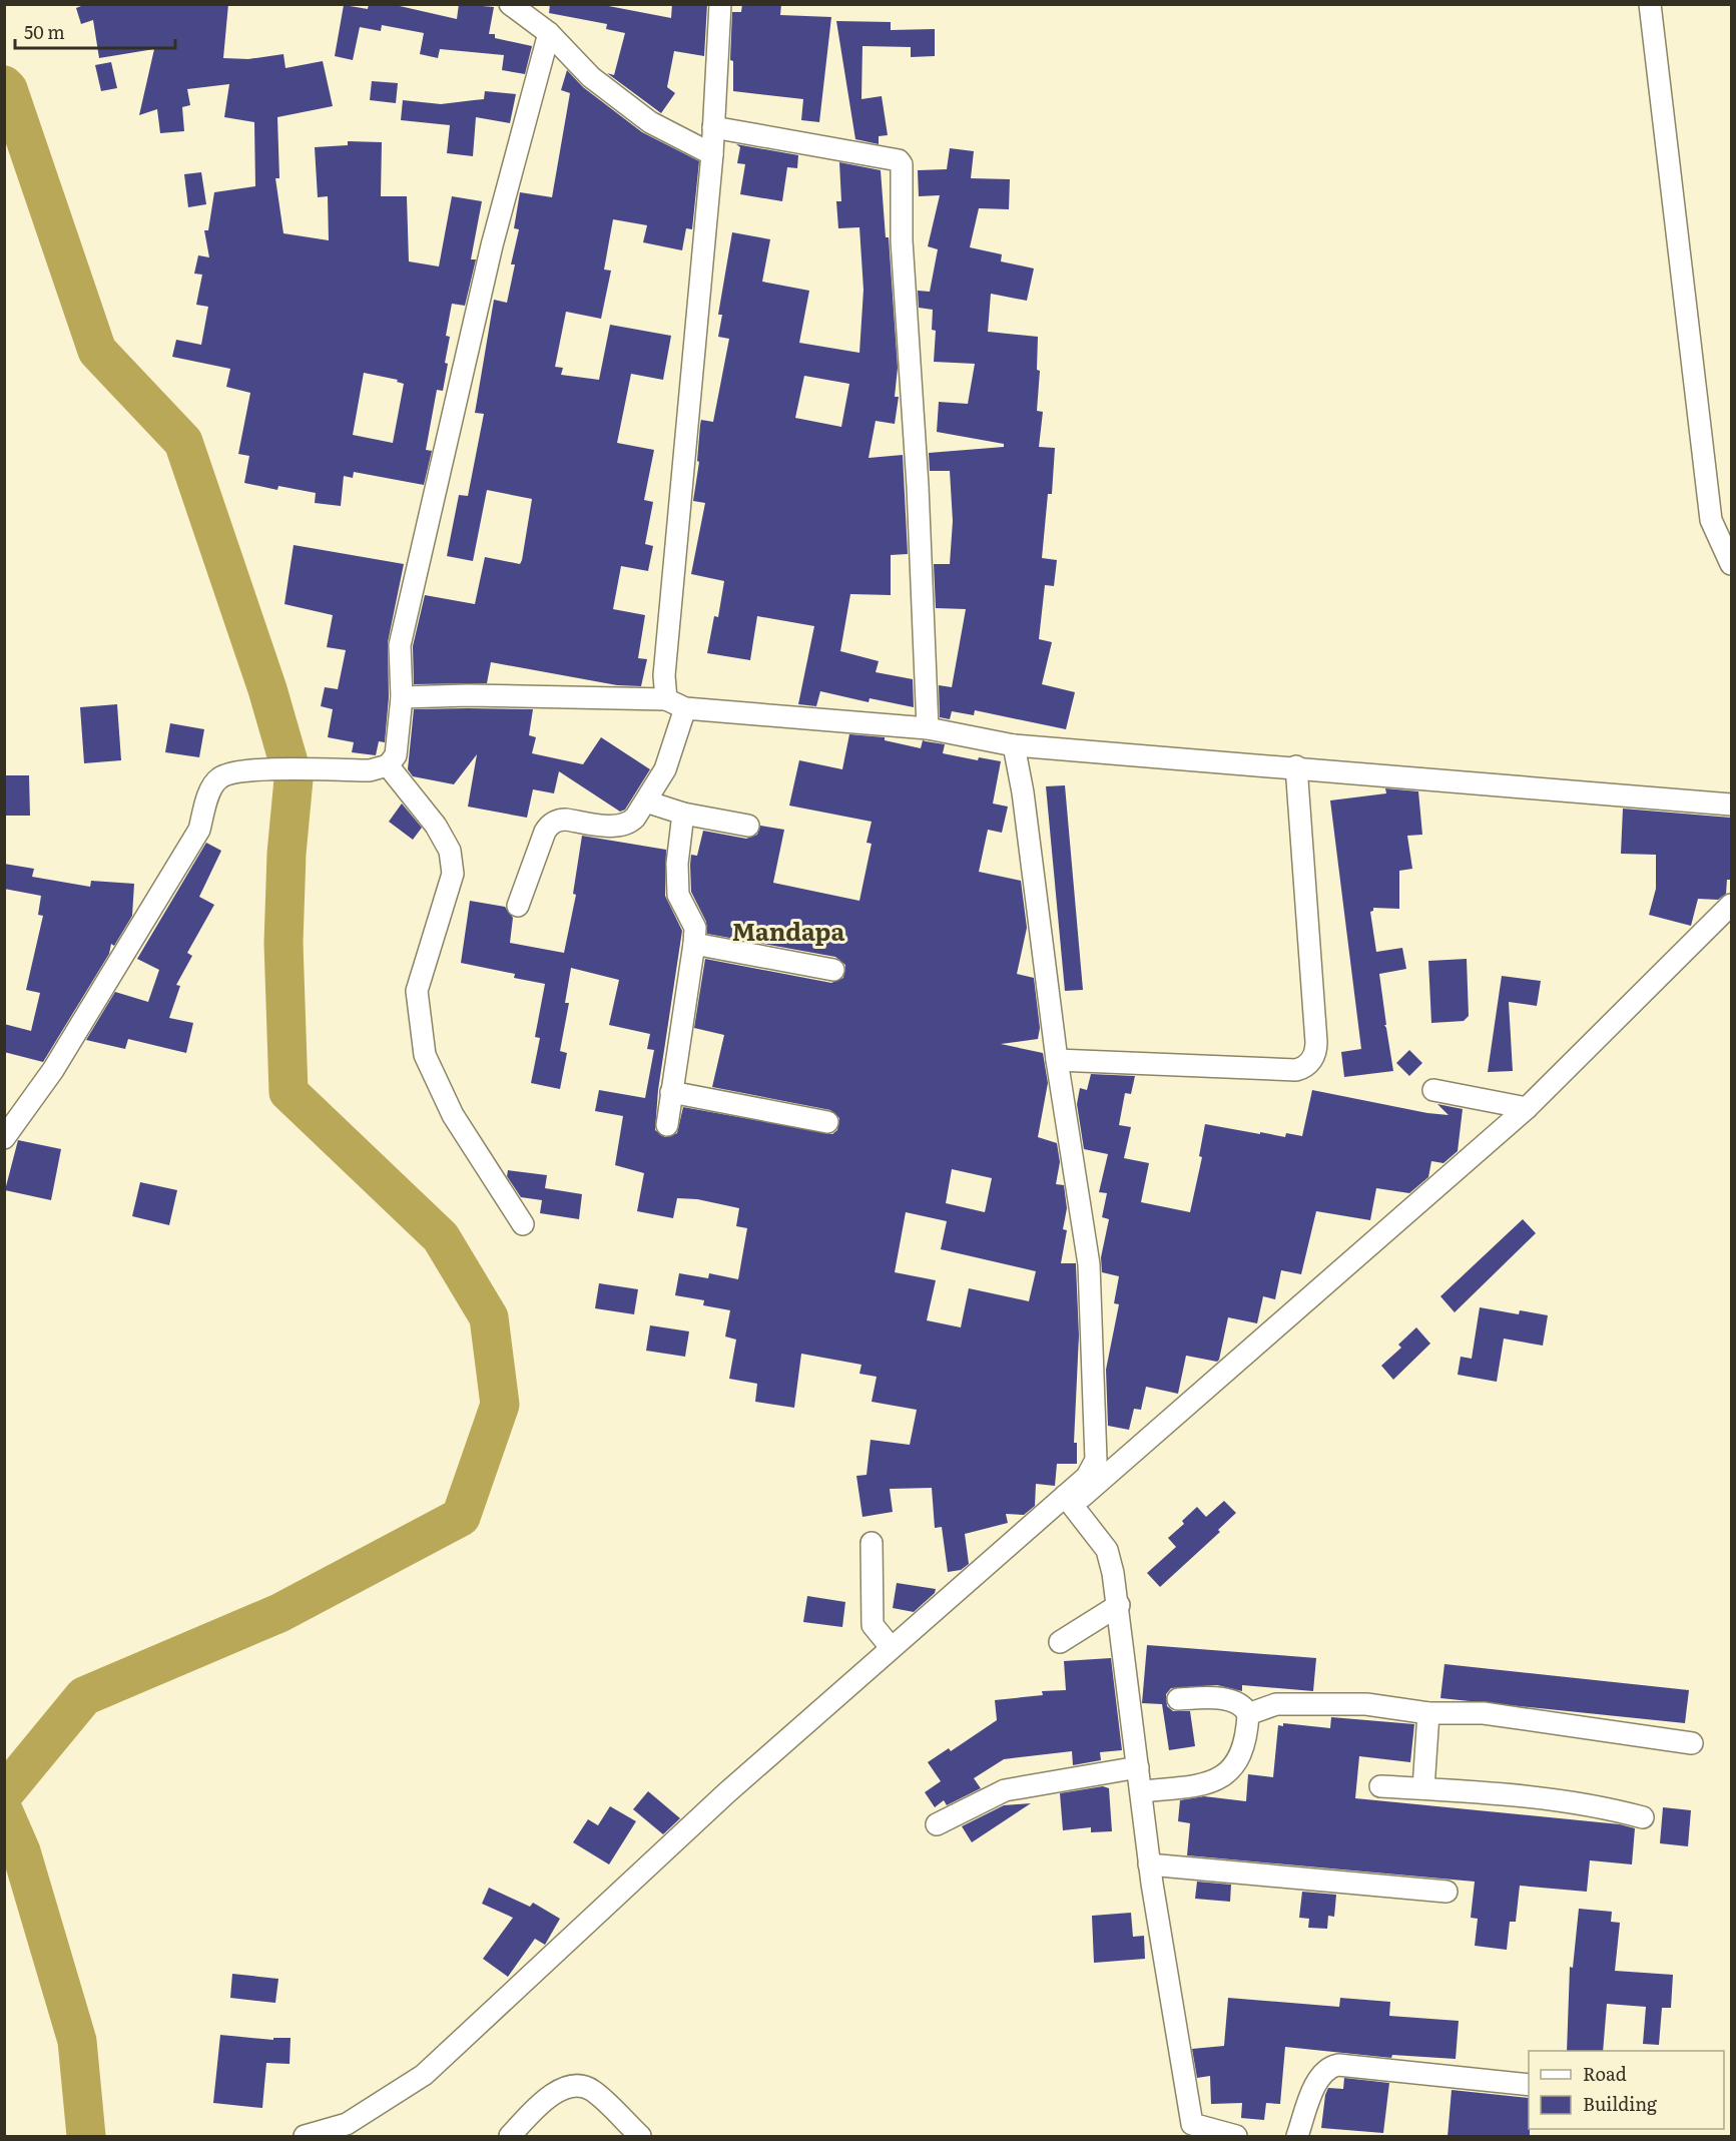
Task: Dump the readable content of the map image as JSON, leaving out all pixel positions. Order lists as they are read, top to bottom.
{
  "districts": ["Mandapa"],
  "legend": ["Road", "Building"],
  "scale_bar": "50 m"
}
